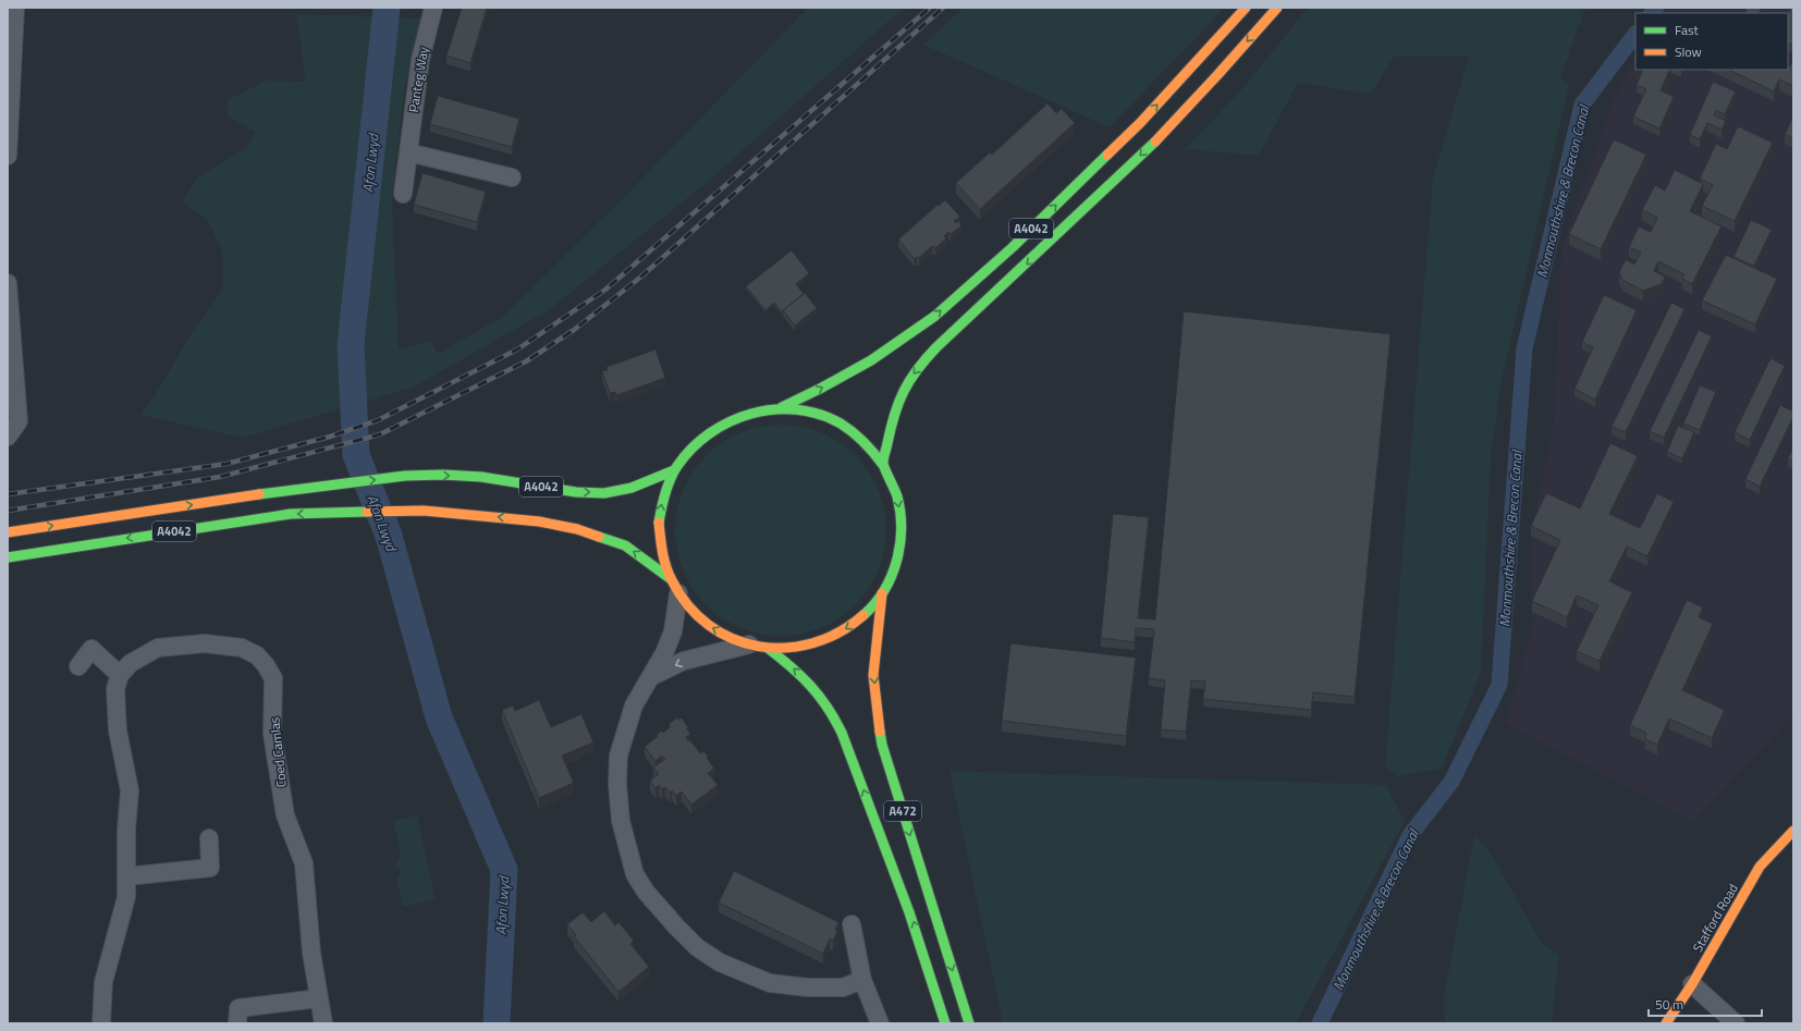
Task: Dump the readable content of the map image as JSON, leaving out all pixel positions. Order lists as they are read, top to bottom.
{
  "streets": {
    "main road": ["A4042", "A472", "Stafford Road"],
    "street": ["Panteg Way", "Coed Camlas"]
  },
  "water": ["Afon Lwyd", "Monmouthshire & Brecon Canal"],
  "legend": ["Fast", "Slow"],
  "scale_bar": "50 m"
}
